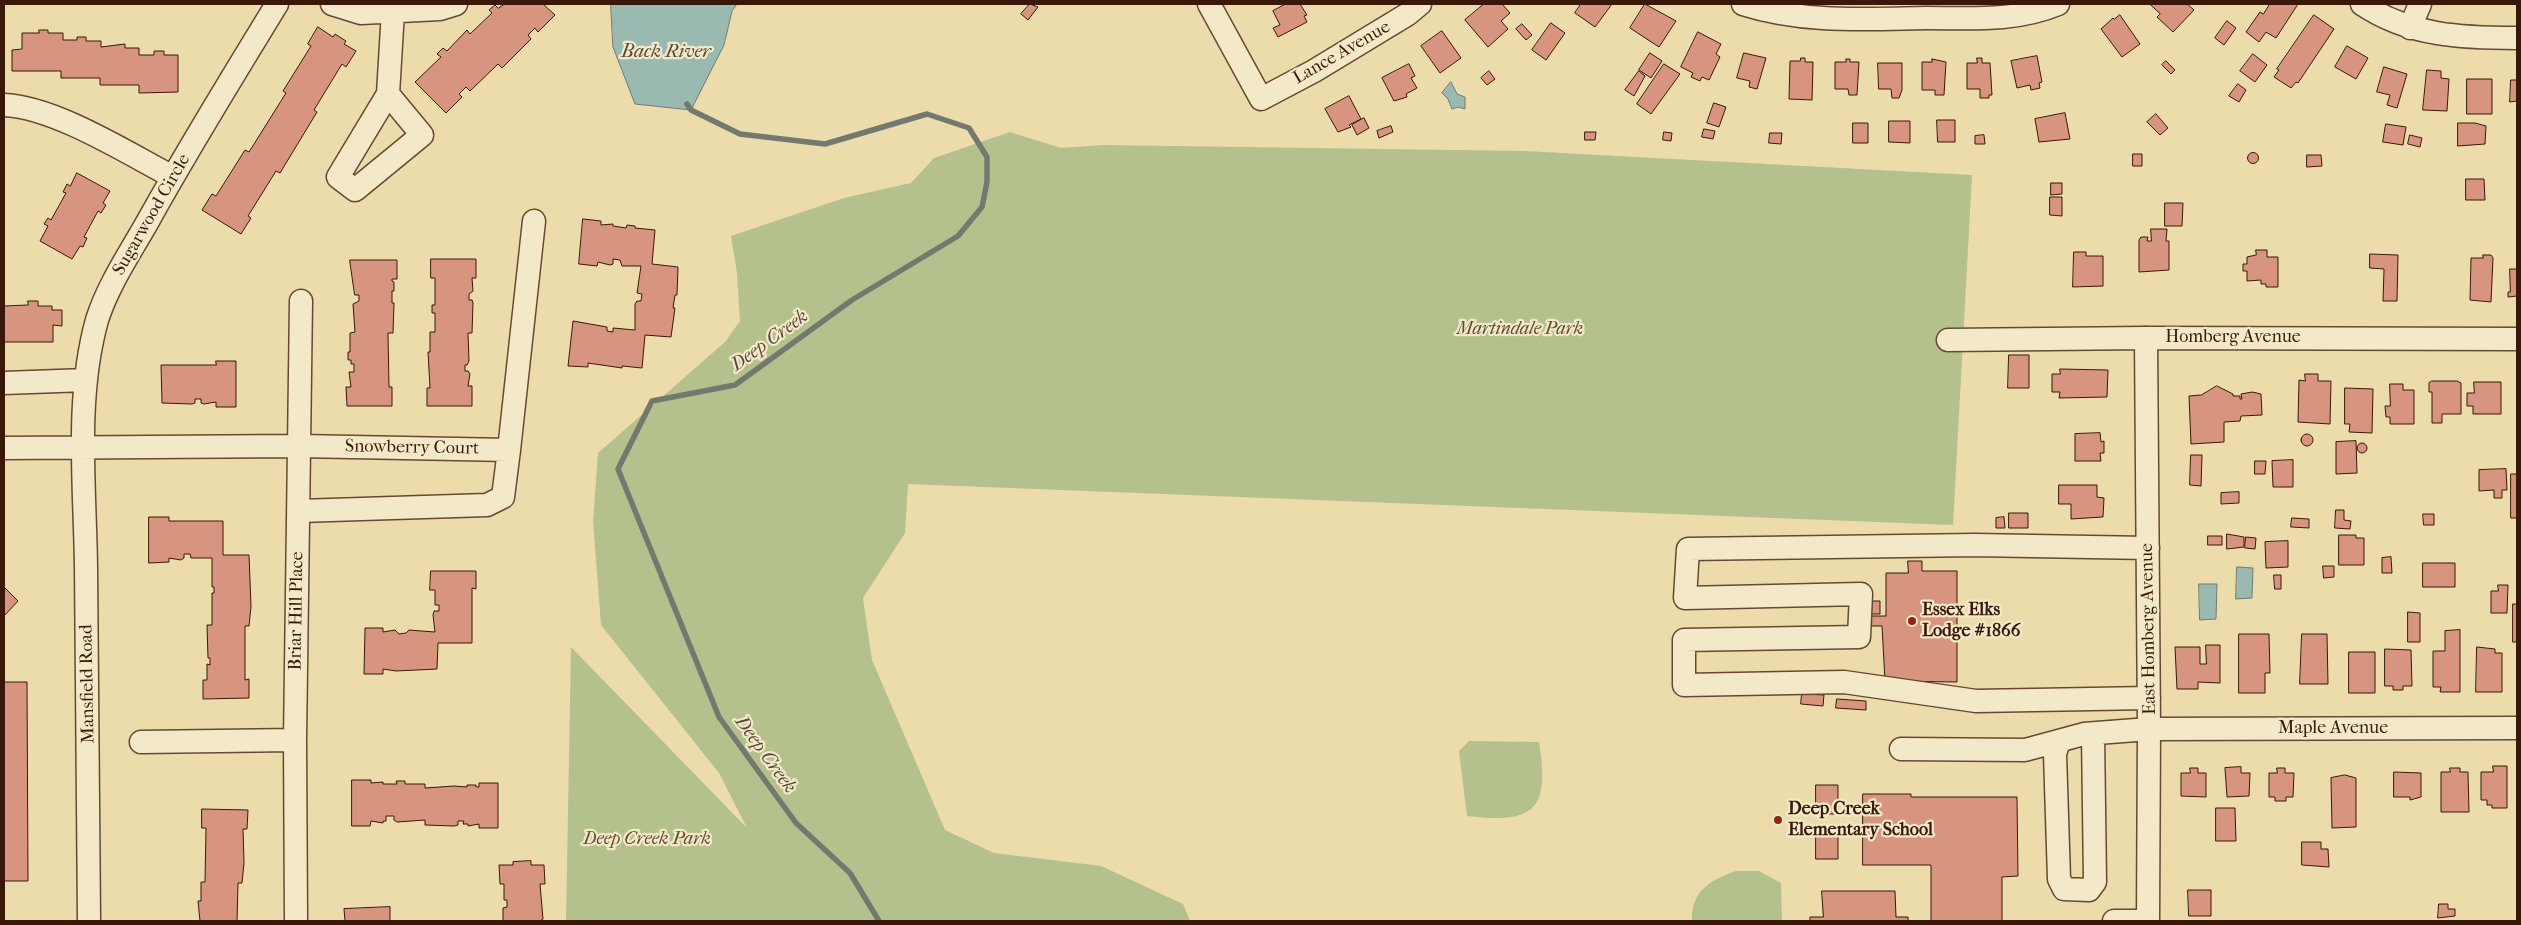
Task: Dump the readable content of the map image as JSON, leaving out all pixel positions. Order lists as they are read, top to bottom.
{
  "streets": {
    "street": [
      "Lance Avenue",
      "Sugarwood Circle",
      "Homberg Avenue",
      "Snowberry Court",
      "Briar Hill Place",
      "East Homberg Avenue",
      "Mansfield Road",
      "Maple Avenue"
    ]
  },
  "crossings": [
    ["Sugarwood Circle", "Snowberry Court"],
    ["Sugarwood Circle", "Mansfield Road"],
    ["Homberg Avenue", "East Homberg Avenue"],
    ["Snowberry Court", "Briar Hill Place"],
    ["Snowberry Court", "Mansfield Road"],
    ["East Homberg Avenue", "Maple Avenue"]
  ],
  "water": ["Back River", "Deep Creek"],
  "parks": ["Martindale Park", "Deep Creek Park"],
  "places": ["Essex Elks Lodge #1866", "Deep Creek Elementary School"]
}
